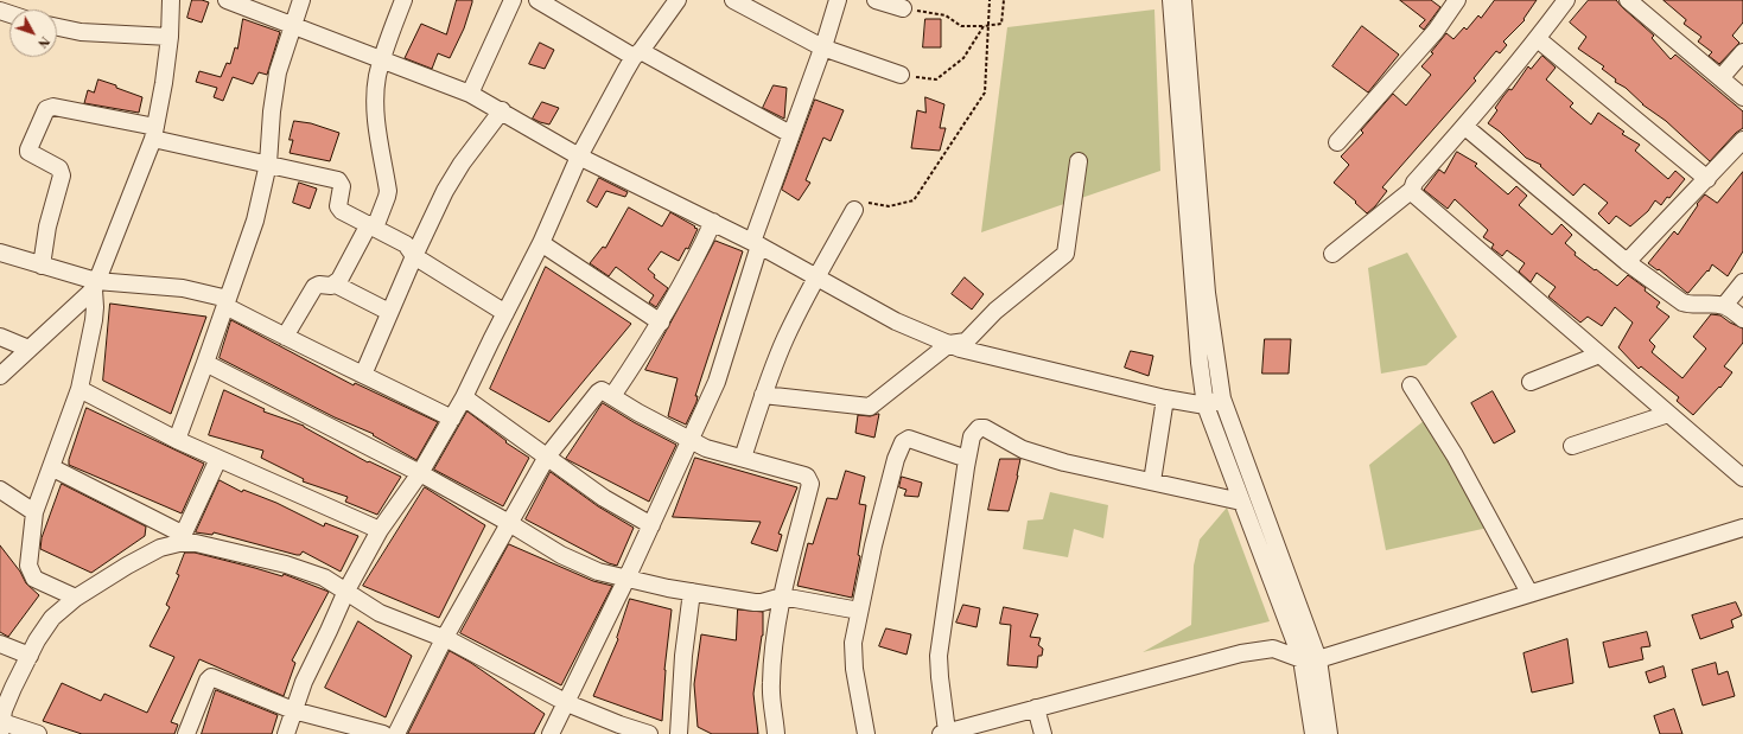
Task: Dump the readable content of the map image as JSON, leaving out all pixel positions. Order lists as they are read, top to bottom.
{
  "north": "bottom right"
}
